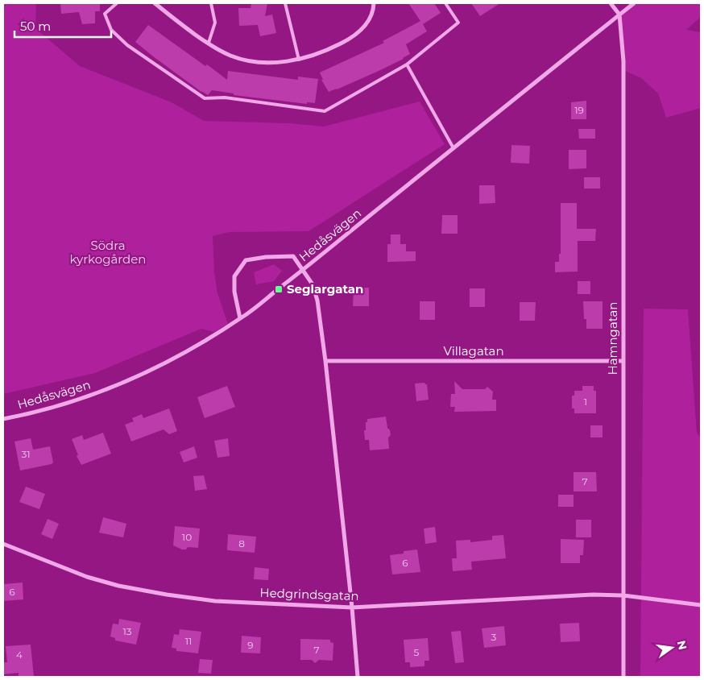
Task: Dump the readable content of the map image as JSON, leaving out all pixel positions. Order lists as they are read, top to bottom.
{
  "streets": {
    "street": [
      "Hedåsvägen",
      "Hamngatan",
      "Villagatan",
      "Hedgrindsgatan"
    ]
  },
  "crossings": [
    ["Hedåsvägen", "Hamngatan"],
    ["Hamngatan", "Villagatan"],
    ["Hamngatan", "Hedgrindsgatan"]
  ],
  "parks": ["Södra kyrkogården"],
  "places": {
    "transit": ["Seglargatan"]
  },
  "house_numbers": [
    "19",
    "1",
    "31",
    "7",
    "10",
    "8",
    "6",
    "6",
    "13",
    "3",
    "11",
    "9",
    "7",
    "5",
    "4"
  ],
  "scale_bar": "50 m",
  "north": "right"
}
